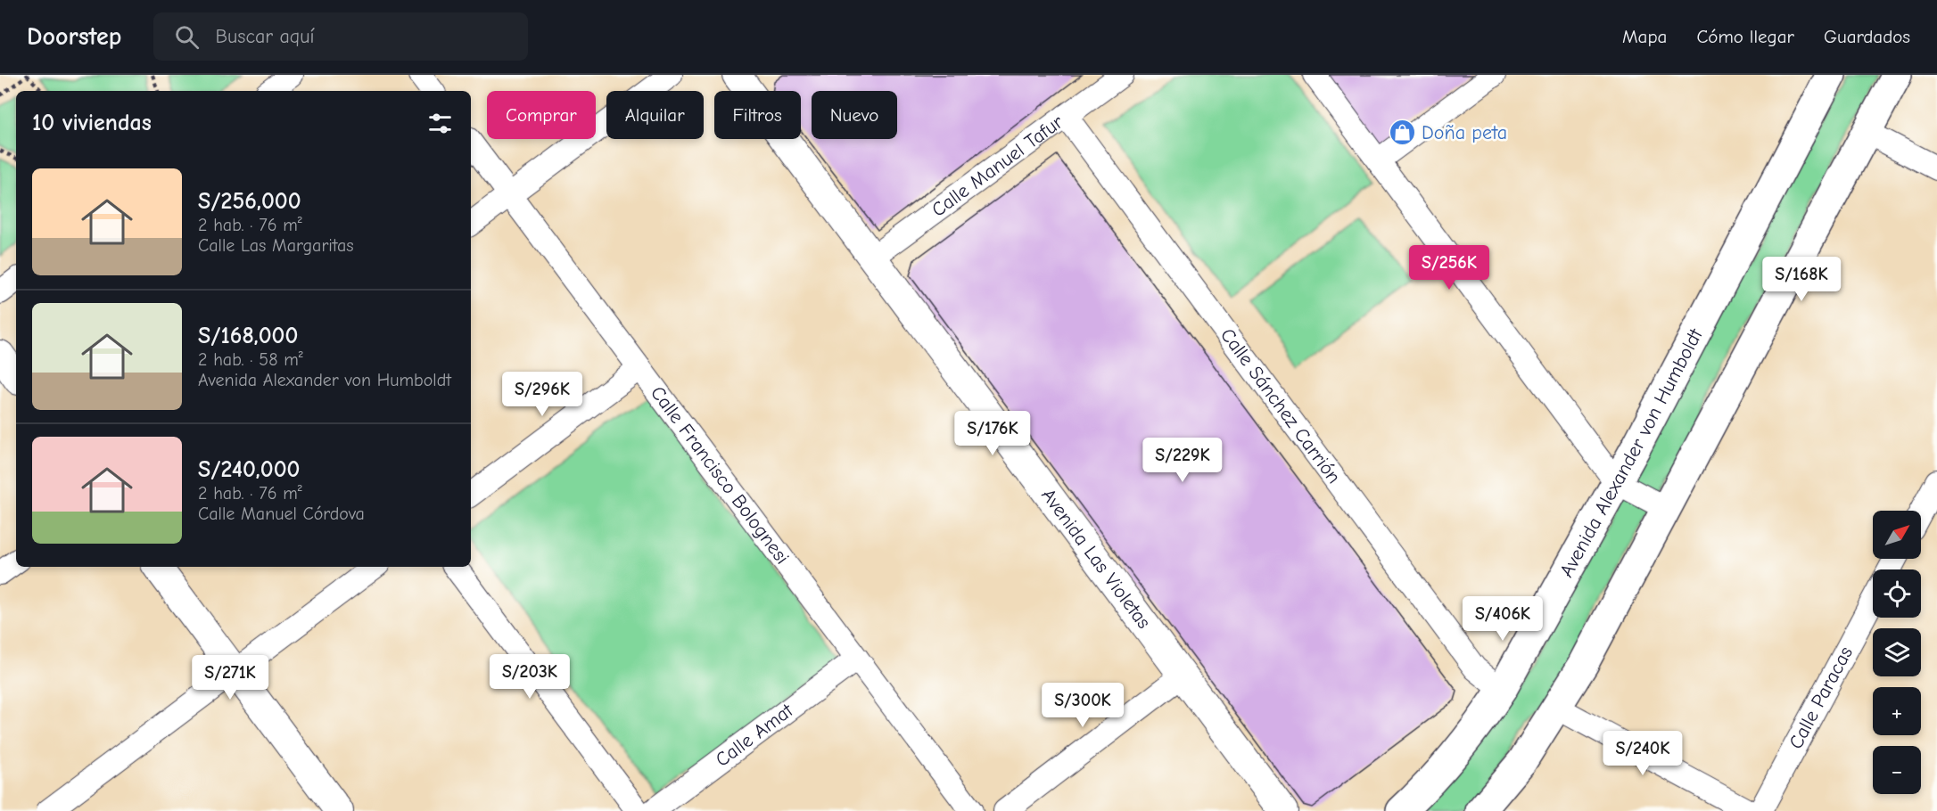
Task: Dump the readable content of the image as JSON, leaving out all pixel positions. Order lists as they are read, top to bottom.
{
  "streets": {
    "main road": ["Avenida Alexander von Humboldt"],
    "street": [
      "Calle Manuel Tafur",
      "Calle Sánchez Carrión",
      "Calle Francisco Bolognesi",
      "Avenida Las Violetas",
      "Calle Paracas",
      "Calle Amat"
    ]
  },
  "crossings": [
    ["Calle Manuel Tafur", "Calle Sánchez Carrión"],
    ["Calle Manuel Tafur", "Avenida Las Violetas"],
    ["Calle Sánchez Carrión", "Avenida Alexander von Humboldt"],
    ["Calle Francisco Bolognesi", "Calle Amat"]
  ],
  "places": {
    "shop": ["Doña peta"]
  },
  "north": "top right",
  "page": {
    "header": "Doorstep",
    "search": "Buscar aquí",
    "nav": ["Mapa", "Cómo llegar", "Guardados"],
    "chip": [
      "Comprar",
      "Alquilar",
      "Filtros",
      "Nuevo"
    ],
    "heading": "10 viviendas",
    "list": [
      {
        "name": "S/256,000",
        "note": "2 hab. · 76 m² · Calle Las Margaritas"
      },
      {
        "name": "S/168,000",
        "note": "2 hab. · 58 m² · Avenida Alexander von Humboldt"
      },
      {
        "name": "S/240,000",
        "note": "2 hab. · 76 m² · Calle Manuel Córdova"
      }
    ],
    "price": [
      "S/256K",
      "S/168K",
      "S/296K",
      "S/176K",
      "S/229K",
      "S/406K",
      "S/203K",
      "S/271K",
      "S/300K",
      "S/240K"
    ],
    "map_buttons": ["+", "−"]
  }
}
